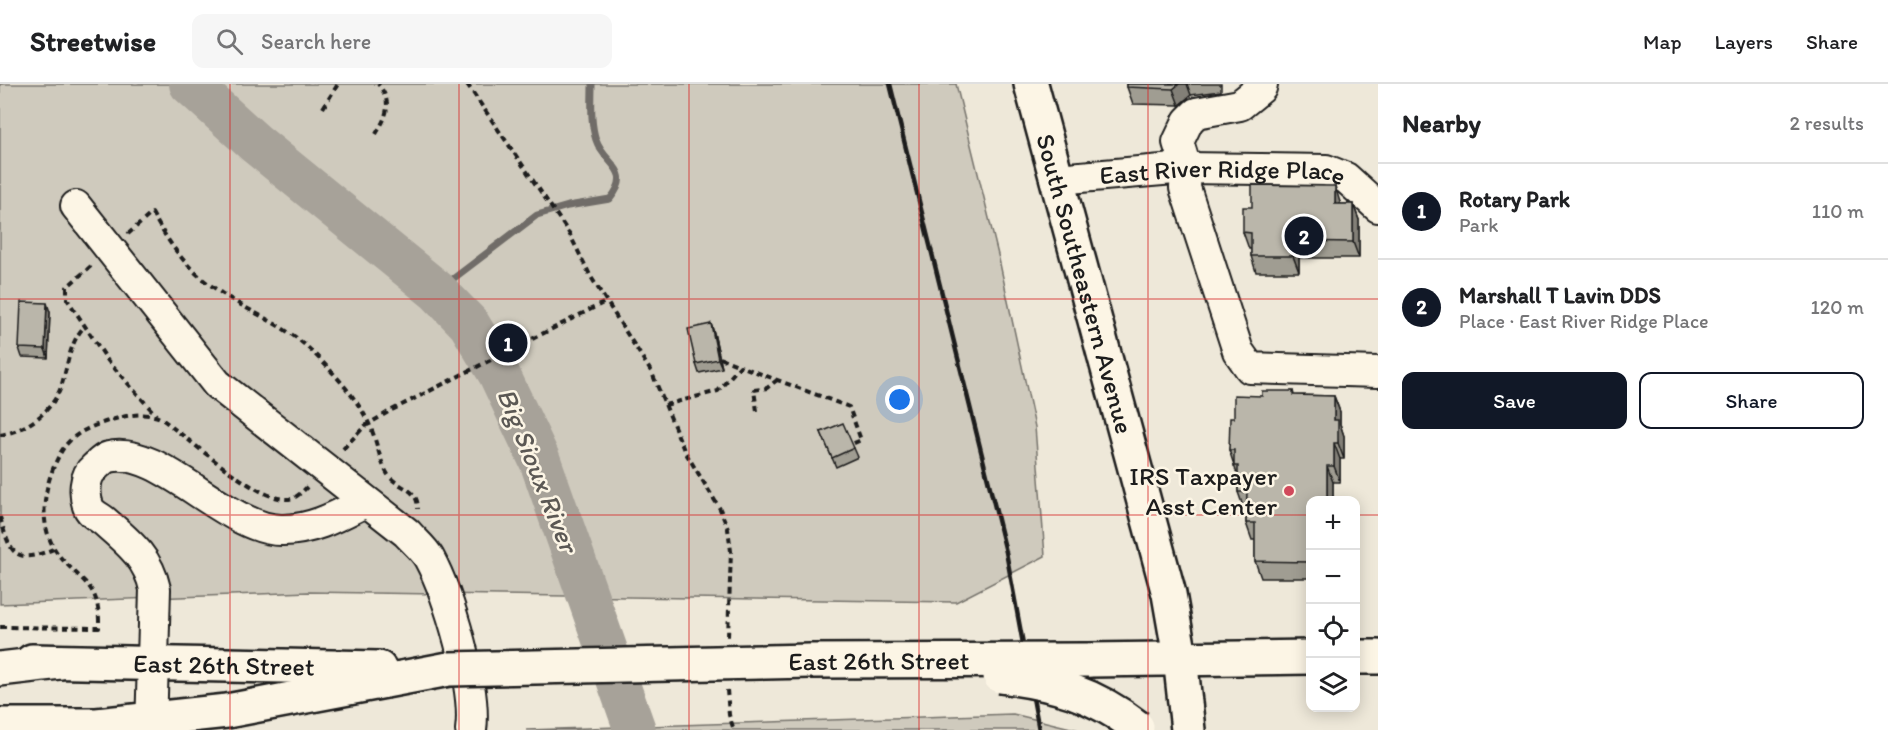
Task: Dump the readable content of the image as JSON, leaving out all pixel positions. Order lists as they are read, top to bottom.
{
  "streets": {
    "main road": ["South Southeastern Avenue", "East 26th Street"],
    "street": ["East River Ridge Place"]
  },
  "crossings": [
    ["East River Ridge Place", "South Southeastern Avenue"],
    ["South Southeastern Avenue", "East 26th Street"]
  ],
  "water": ["Big Sioux River"],
  "places": ["IRS Taxpayer Asst Center"],
  "page": {
    "header": "Streetwise",
    "search": "Search here",
    "nav": ["Map", "Layers", "Share"],
    "heading": ["Nearby", "2 results"],
    "list": [
      {
        "mark": "1",
        "name": "Rotary Park",
        "note": "Park",
        "value": "110 m"
      },
      {
        "mark": "2",
        "name": "Marshall T Lavin DDS",
        "note": "Place · East River Ridge Place",
        "value": "120 m"
      }
    ],
    "pins": ["2", "1"],
    "buttons": ["Save", "Share"],
    "map_buttons": ["+", "−"]
  }
}
